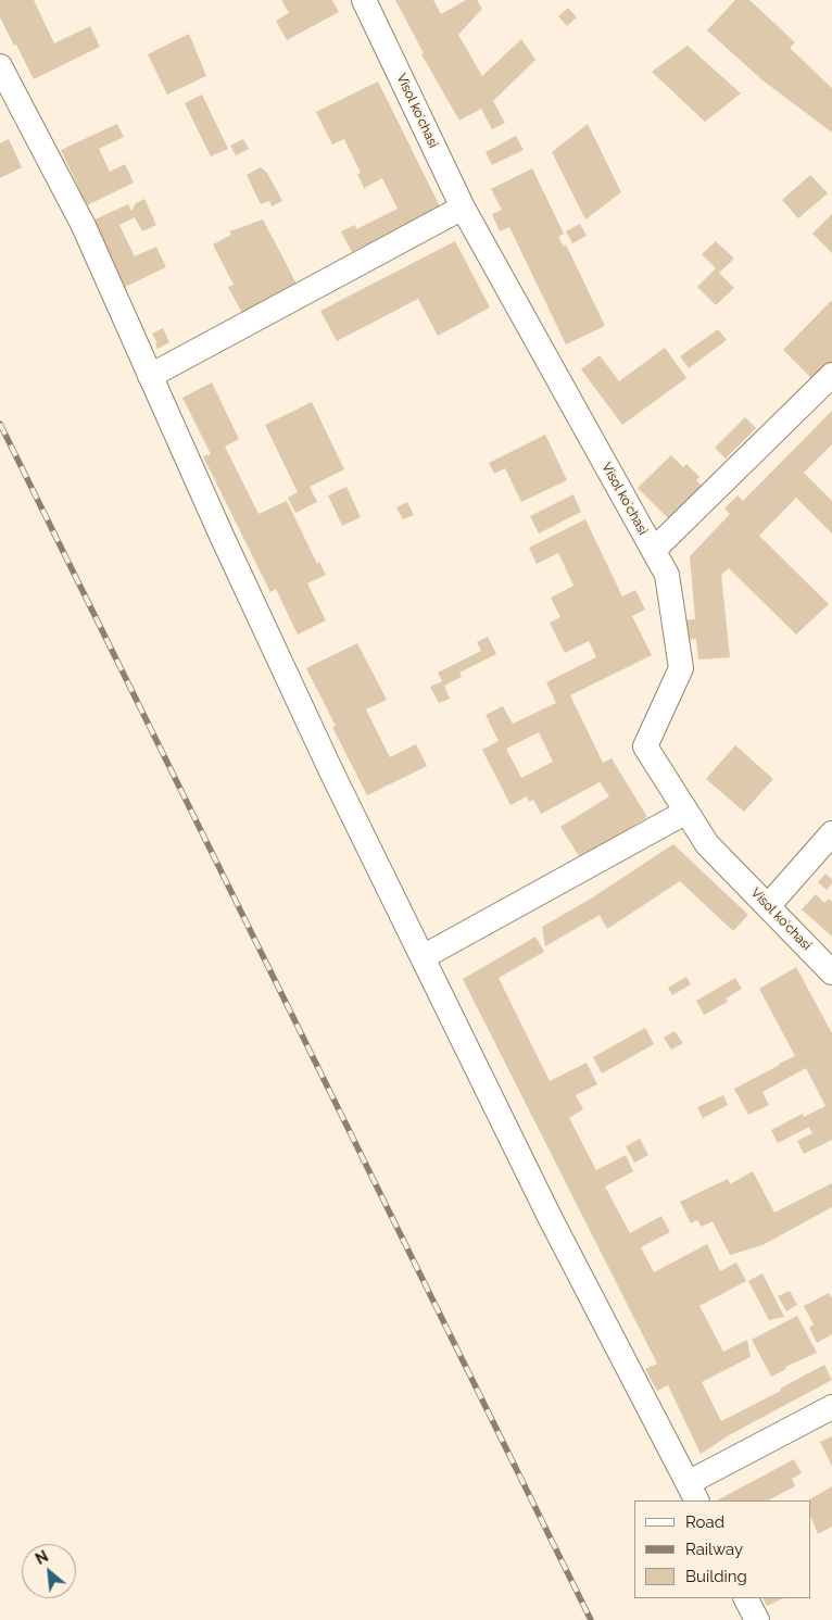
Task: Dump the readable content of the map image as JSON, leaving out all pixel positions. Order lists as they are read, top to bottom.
{
  "streets": {
    "street": ["Visol koʻchasi"]
  },
  "legend": ["Road", "Railway", "Building"],
  "north": "top left"
}
